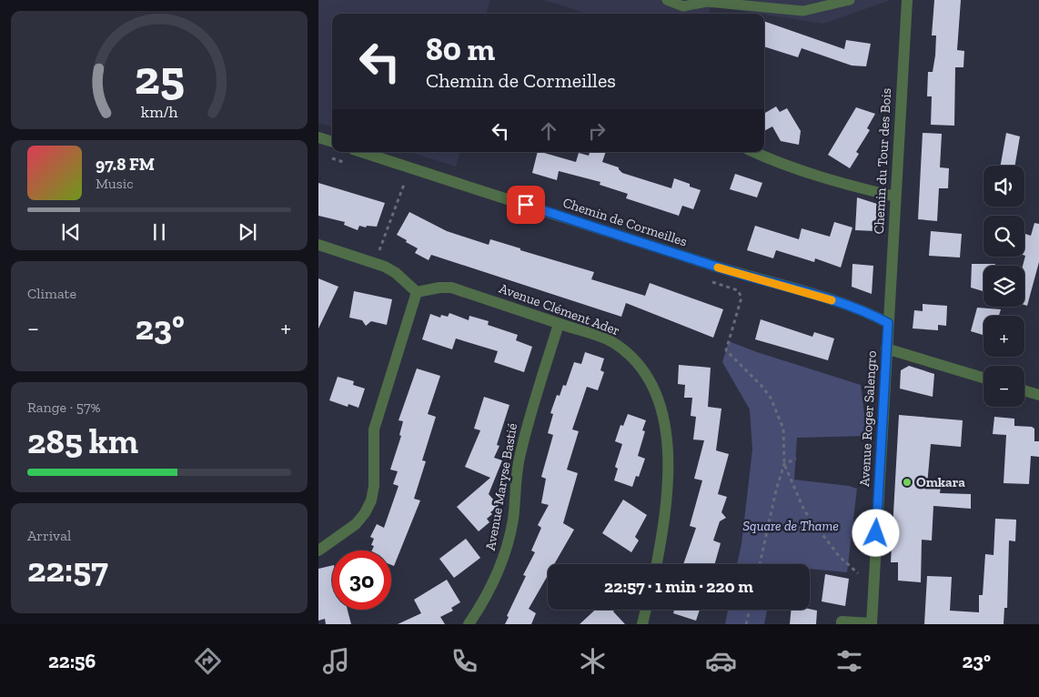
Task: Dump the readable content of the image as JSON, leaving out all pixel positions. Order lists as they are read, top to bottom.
{
  "streets": {
    "street": [
      "Chemin du Tour des Bois",
      "Chemin de Cormeilles",
      "Avenue Clément Ader",
      "Avenue Roger Salengro",
      "Avenue Maryse Bastié"
    ]
  },
  "crossings": [
    ["Chemin du Tour des Bois", "Chemin de Cormeilles"],
    ["Chemin du Tour des Bois", "Avenue Roger Salengro"],
    ["Chemin de Cormeilles", "Avenue Roger Salengro"],
    ["Avenue Clément Ader", "Avenue Maryse Bastié"]
  ],
  "parks": ["Square de Thame"],
  "places": ["Omkara"],
  "page": {
    "turn": ["80 m", "Chemin de Cormeilles"],
    "song": ["97.8 FM", "Music"],
    "map_buttons": ["+", "−"],
    "tile": [
      "Climate",
      ["Range · 57%", "285 km"],
      ["Arrival", "22:57"]
    ],
    "heat": ["−", "23°", "+"],
    "limit": "30",
    "trip": "22:57 · 1 min · 220 m",
    "tabs": ["22:56", "23°"],
    "gauge": ["25", "km/h"]
  }
}
